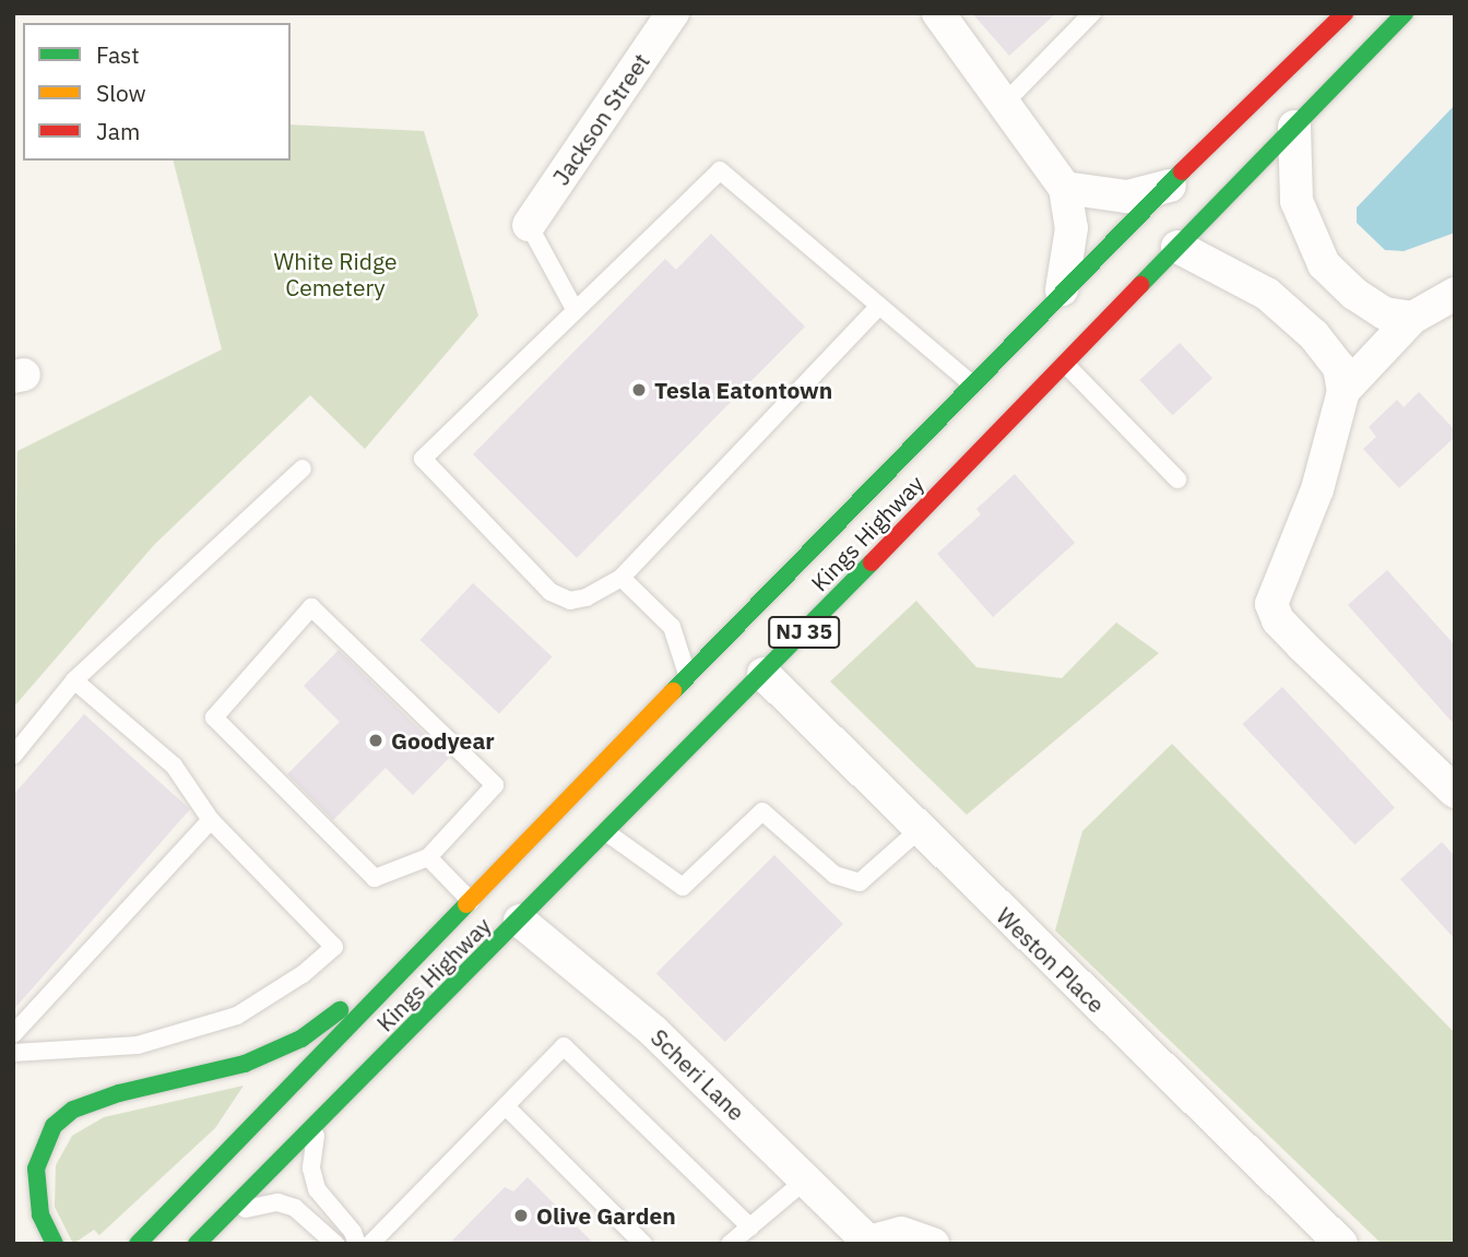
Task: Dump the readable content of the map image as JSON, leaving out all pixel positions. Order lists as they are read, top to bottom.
{
  "streets": {
    "main road": ["Kings Highway", "NJ 35"],
    "street": ["Jackson Street", "Weston Place", "Scheri Lane"]
  },
  "crossings": [
    ["Kings Highway", "Weston Place"],
    ["Kings Highway", "Scheri Lane"]
  ],
  "parks": ["White Ridge Cemetery"],
  "places": ["Tesla Eatontown", "Goodyear", "Olive Garden"],
  "legend": ["Fast", "Slow", "Jam"]
}
